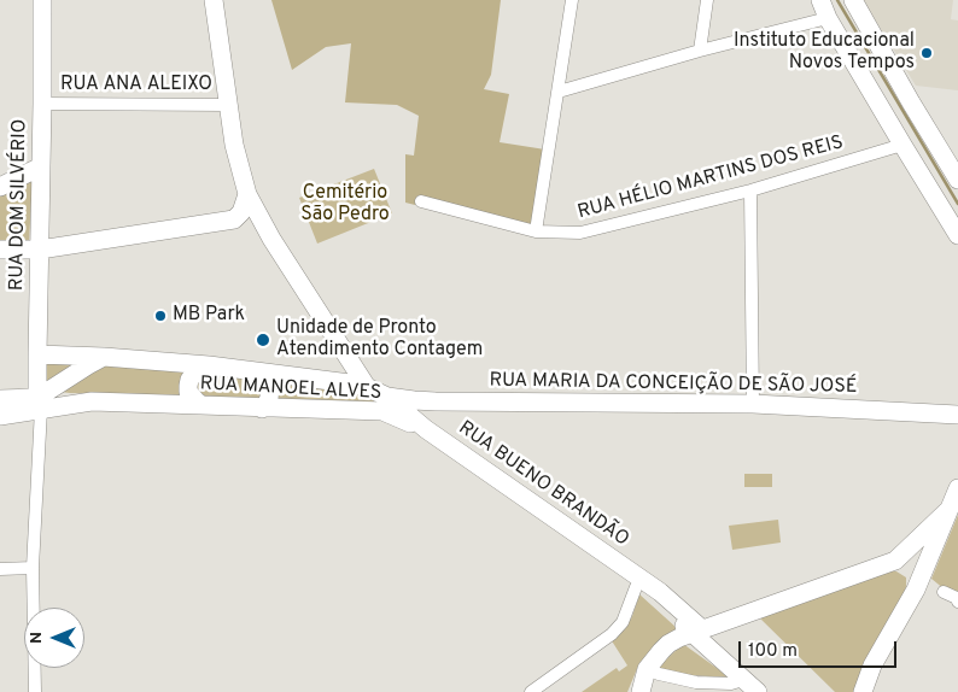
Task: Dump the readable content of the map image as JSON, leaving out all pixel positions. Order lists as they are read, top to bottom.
{
  "streets": {
    "street": [
      "RUA ANA ALEIXO",
      "RUA HÉLIO MARTINS DOS REIS",
      "RUA DOM SILVÉRIO",
      "RUA MARIA DA CONCEIÇÃO DE SÃO JOSÉ",
      "RUA MANOEL ALVES",
      "RUA BUENO BRANDÃO"
    ]
  },
  "crossings": [
    ["RUA ANA ALEIXO", "RUA DOM SILVÉRIO"],
    ["RUA DOM SILVÉRIO", "RUA MANOEL ALVES"],
    ["RUA MARIA DA CONCEIÇÃO DE SÃO JOSÉ", "RUA MANOEL ALVES"],
    ["RUA MANOEL ALVES", "RUA BUENO BRANDÃO"]
  ],
  "parks": ["Cemitério São Pedro"],
  "places": ["Instituto Educacional Novos Tempos", "MB Park", "Unidade de Pronto Atendimento Contagem"],
  "scale_bar": "100 m",
  "north": "left"
}
